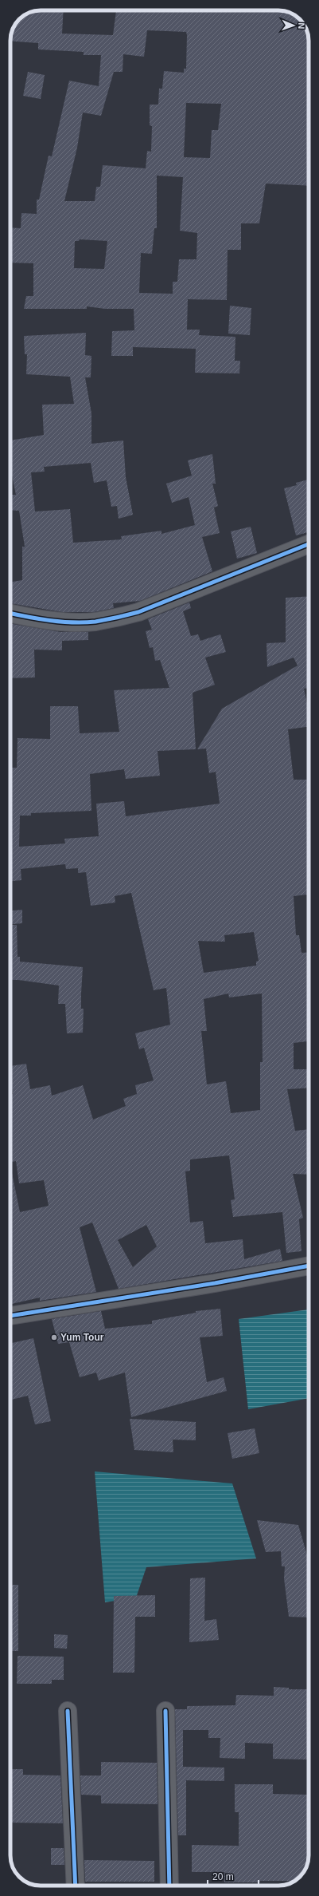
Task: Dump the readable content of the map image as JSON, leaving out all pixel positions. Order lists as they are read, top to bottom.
{
  "places": ["Yum Tour"],
  "scale_bar": "20 m",
  "north": "right"
}
